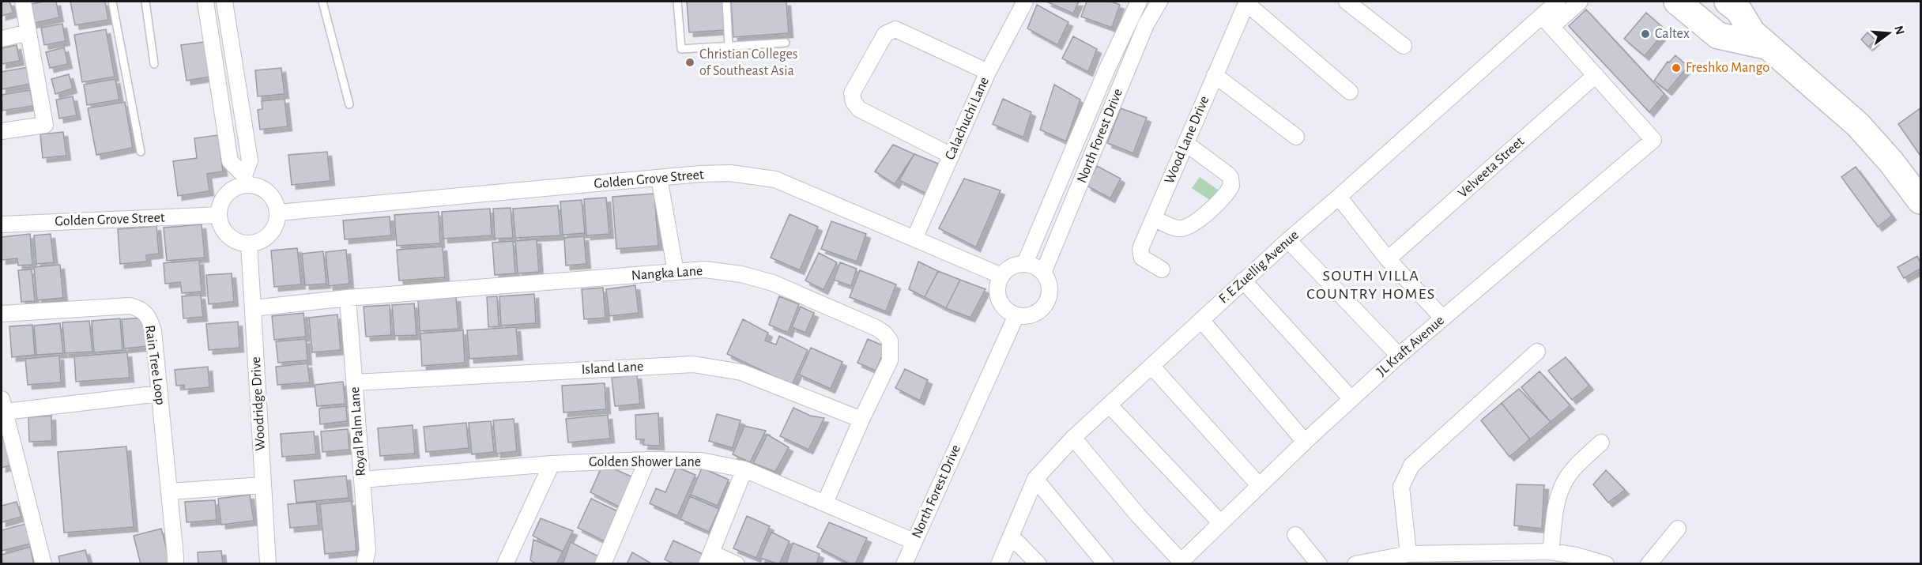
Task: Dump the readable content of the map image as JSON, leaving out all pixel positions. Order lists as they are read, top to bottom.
{
  "streets": {
    "street": [
      "Calachuchi Lane",
      "North Forest Drive",
      "Wood Lane Drive",
      "Velveeta Street",
      "Golden Grove Street",
      "F. E Zuellig Avenue",
      "Nangka Lane",
      "JL Kraft Avenue",
      "Rain Tree Loop",
      "Island Lane",
      "Woodridge Drive",
      "Royal Palm Lane",
      "Golden Shower Lane"
    ]
  },
  "crossings": [
    ["Calachuchi Lane", "Golden Grove Street"],
    ["North Forest Drive", "Golden Grove Street"],
    ["North Forest Drive", "Golden Shower Lane"],
    ["Velveeta Street", "JL Kraft Avenue"],
    ["Golden Grove Street", "Woodridge Drive"],
    ["Nangka Lane", "Island Lane"],
    ["Nangka Lane", "Woodridge Drive"],
    ["Nangka Lane", "Royal Palm Lane"],
    ["Nangka Lane", "Golden Shower Lane"],
    ["Island Lane", "Royal Palm Lane"],
    ["Royal Palm Lane", "Golden Shower Lane"]
  ],
  "districts": ["SOUTH VILLA COUNTRY HOMES"],
  "places": ["Caltex", "Christian Colleges of Southeast Asia", "Freshko Mango"],
  "north": "right"
}
